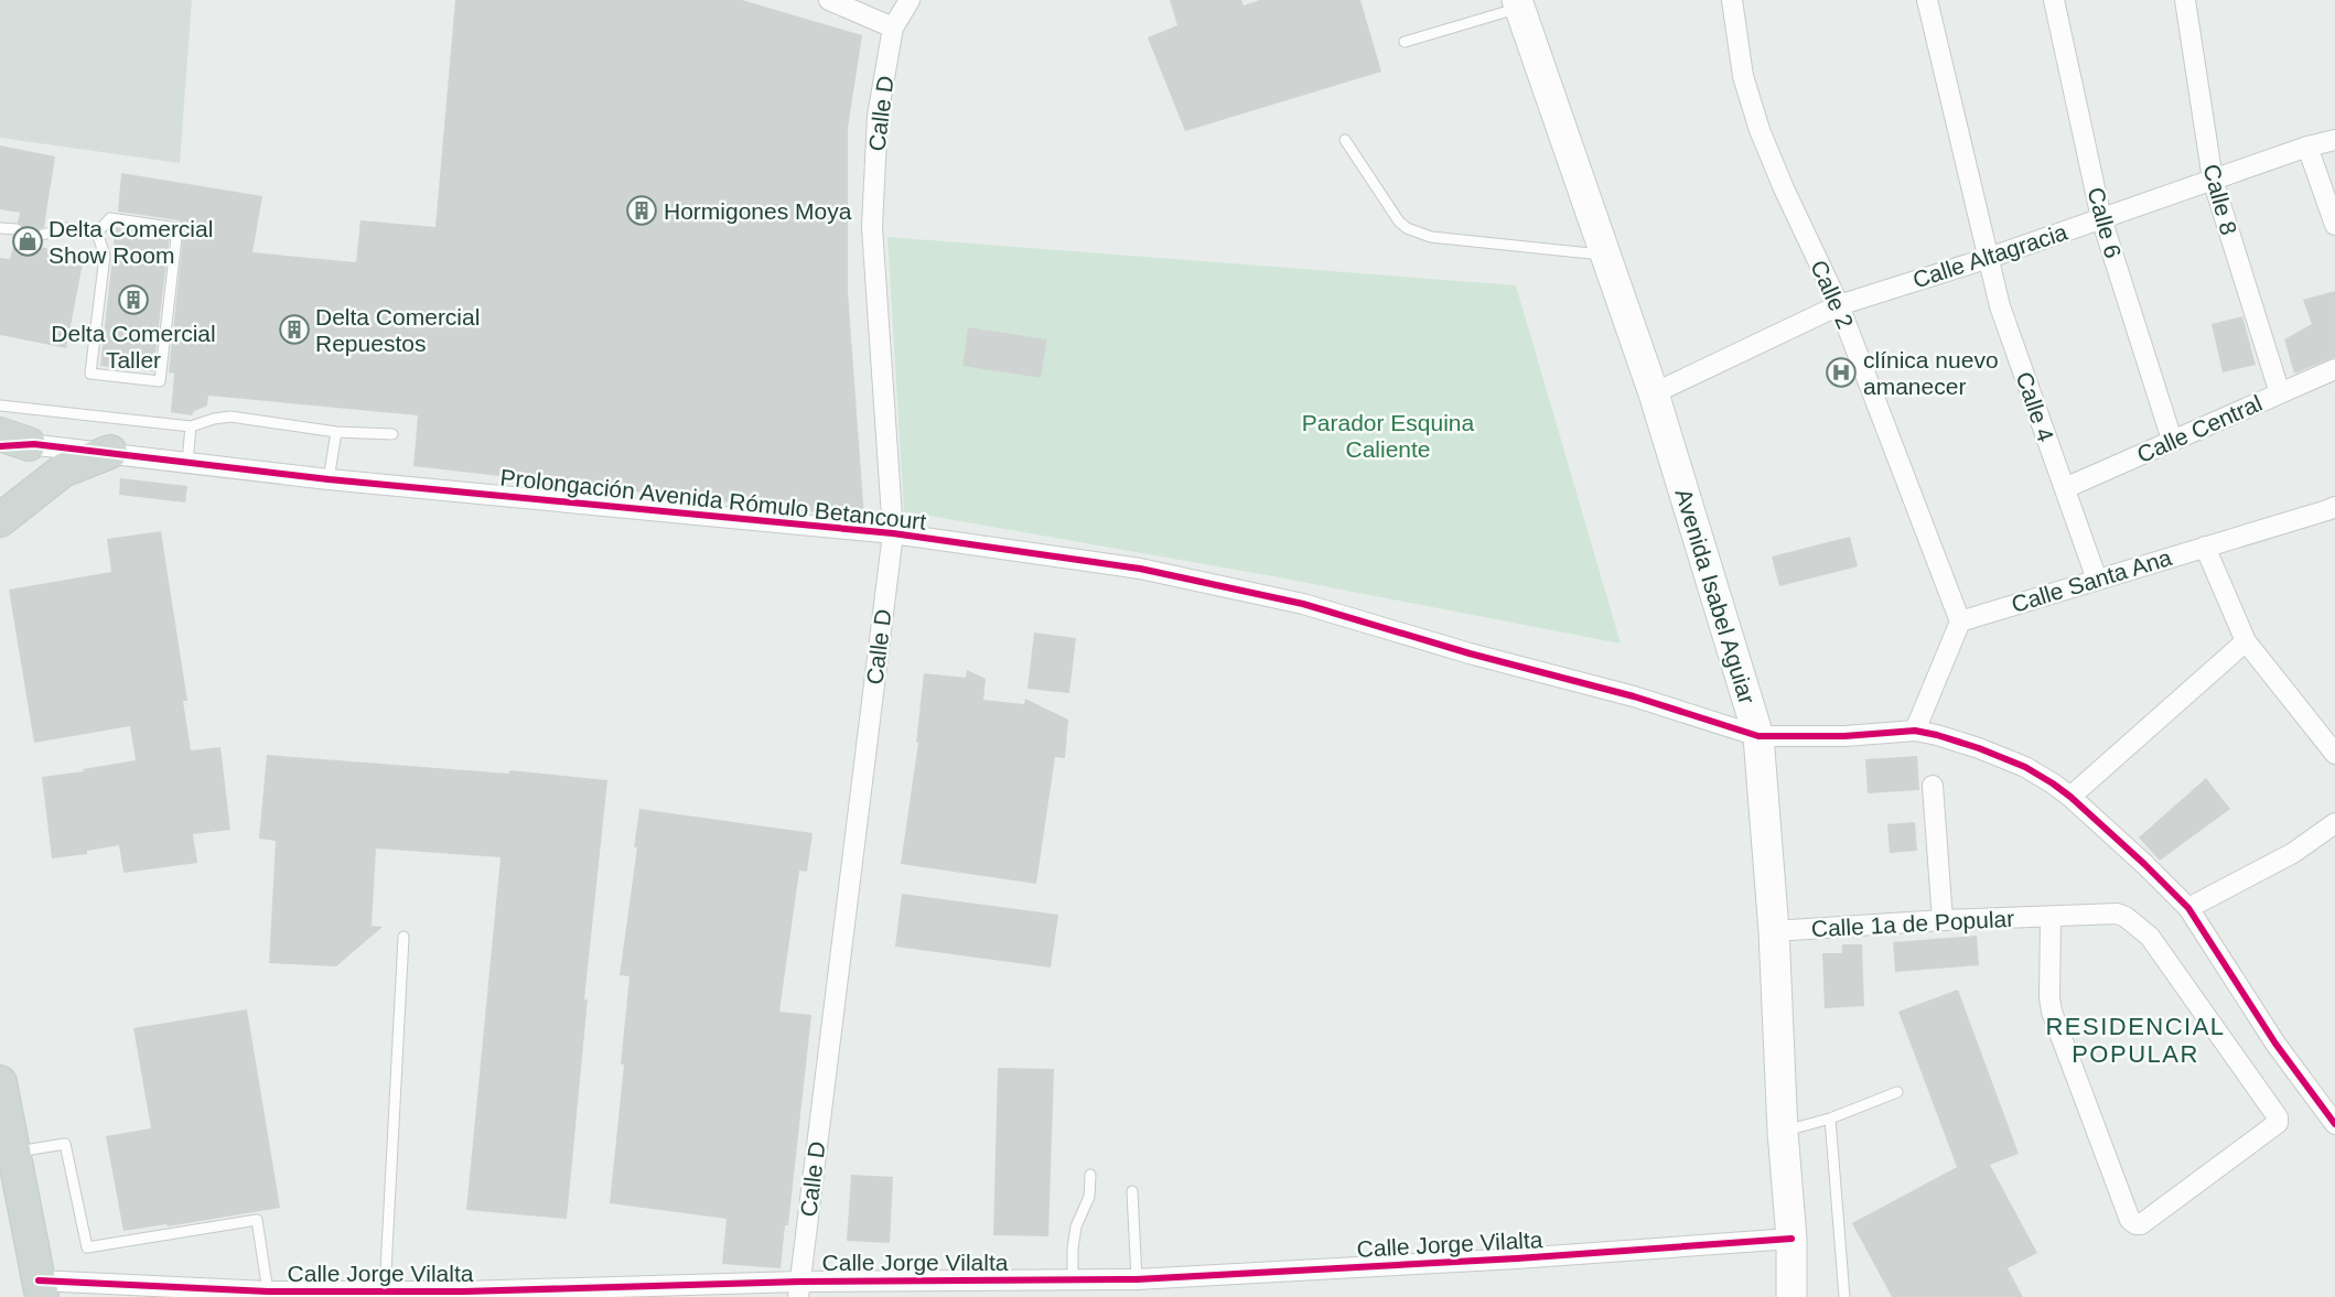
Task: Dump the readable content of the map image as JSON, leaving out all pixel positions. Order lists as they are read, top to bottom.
{
  "streets": {
    "main road": ["Avenida Isabel Aguiar"],
    "street": [
      "Calle D",
      "Calle 8",
      "Calle 6",
      "Calle Altagracia",
      "Calle 2",
      "Calle 4",
      "Calle Central",
      "Prolongación Avenida Rómulo Betancourt",
      "Calle Santa Ana",
      "Calle 1a de Popular",
      "Calle Jorge Vilalta"
    ]
  },
  "crossings": [
    ["Calle D", "Prolongación Avenida Rómulo Betancourt"],
    ["Calle D", "Calle Jorge Vilalta"],
    ["Calle 8", "Calle Altagracia"],
    ["Calle 8", "Calle Central"],
    ["Calle 6", "Calle Altagracia"],
    ["Calle 6", "Calle Central"],
    ["Calle Altagracia", "Calle 2"],
    ["Calle Altagracia", "Calle 4"],
    ["Calle Altagracia", "Avenida Isabel Aguiar"],
    ["Calle 2", "Calle Santa Ana"],
    ["Calle 4", "Calle Central"],
    ["Calle 4", "Calle Santa Ana"],
    ["Prolongación Avenida Rómulo Betancourt", "Avenida Isabel Aguiar"],
    ["Avenida Isabel Aguiar", "Calle 1a de Popular"],
    ["Avenida Isabel Aguiar", "Calle Jorge Vilalta"]
  ],
  "districts": ["RESIDENCIAL POPULAR"],
  "parks": ["Parador Esquina Caliente"],
  "places": {
    "building": ["Hormigones Moya", "Delta Comercial Taller", "Delta Comercial Repuestos"],
    "shop": ["Delta Comercial Show Room"],
    "hospital": ["clínica nuevo amanecer"]
  }
}
